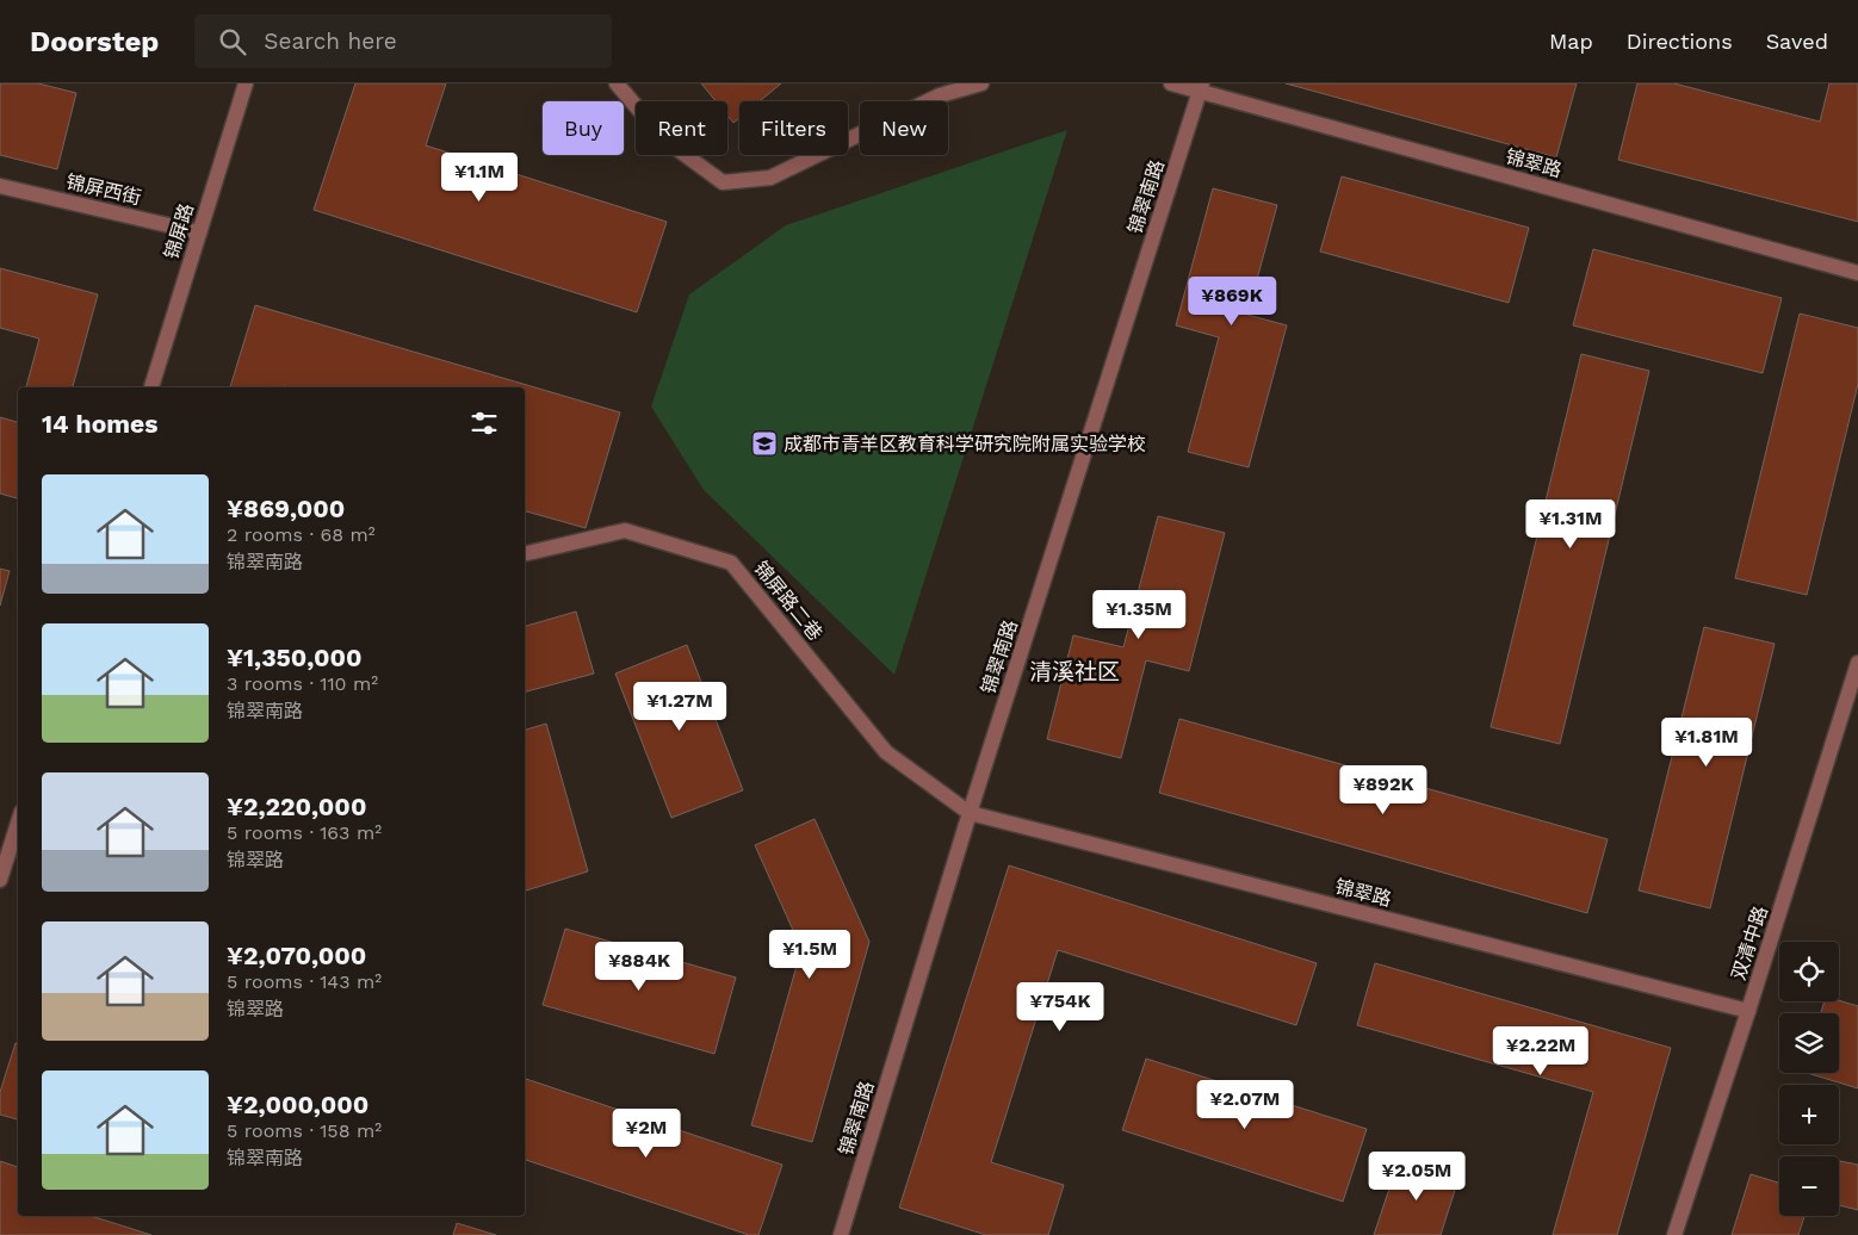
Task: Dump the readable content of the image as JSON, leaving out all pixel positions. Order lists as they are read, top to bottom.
{
  "streets": {
    "street": [
      "锦翠路",
      "锦屏西街",
      "锦翠南路",
      "锦屏路",
      "锦屏路二巷",
      "双清中路"
    ]
  },
  "crossings": [
    ["锦翠路", "锦翠南路"],
    ["锦翠路", "锦屏路二巷"],
    ["锦翠路", "双清中路"],
    ["锦屏西街", "锦屏路"],
    ["锦翠南路", "锦屏路二巷"]
  ],
  "districts": ["清溪社区"],
  "places": {
    "school or university": ["成都市青羊区教育科学研究院附属实验学校"]
  },
  "page": {
    "header": "Doorstep",
    "search": "Search here",
    "nav": ["Map", "Directions", "Saved"],
    "chip": [
      "Buy",
      "Rent",
      "Filters",
      "New"
    ],
    "price": [
      "¥1.1M",
      "¥869K",
      "¥1.31M",
      "¥1.35M",
      "¥1.27M",
      "¥1.81M",
      "¥892K",
      "¥1.5M",
      "¥884K",
      "¥754K",
      "¥2.22M",
      "¥2.07M",
      "¥2M",
      "¥2.05M"
    ],
    "heading": "14 homes",
    "list": [
      {
        "name": "¥869,000",
        "note": "2 rooms · 68 m² · 锦翠南路"
      },
      {
        "name": "¥1,350,000",
        "note": "3 rooms · 110 m² · 锦翠南路"
      },
      {
        "name": "¥2,220,000",
        "note": "5 rooms · 163 m² · 锦翠路"
      },
      {
        "name": "¥2,070,000",
        "note": "5 rooms · 143 m² · 锦翠路"
      },
      {
        "name": "¥2,000,000",
        "note": "5 rooms · 158 m² · 锦翠南路"
      }
    ],
    "map_buttons": ["+", "−"]
  }
}
